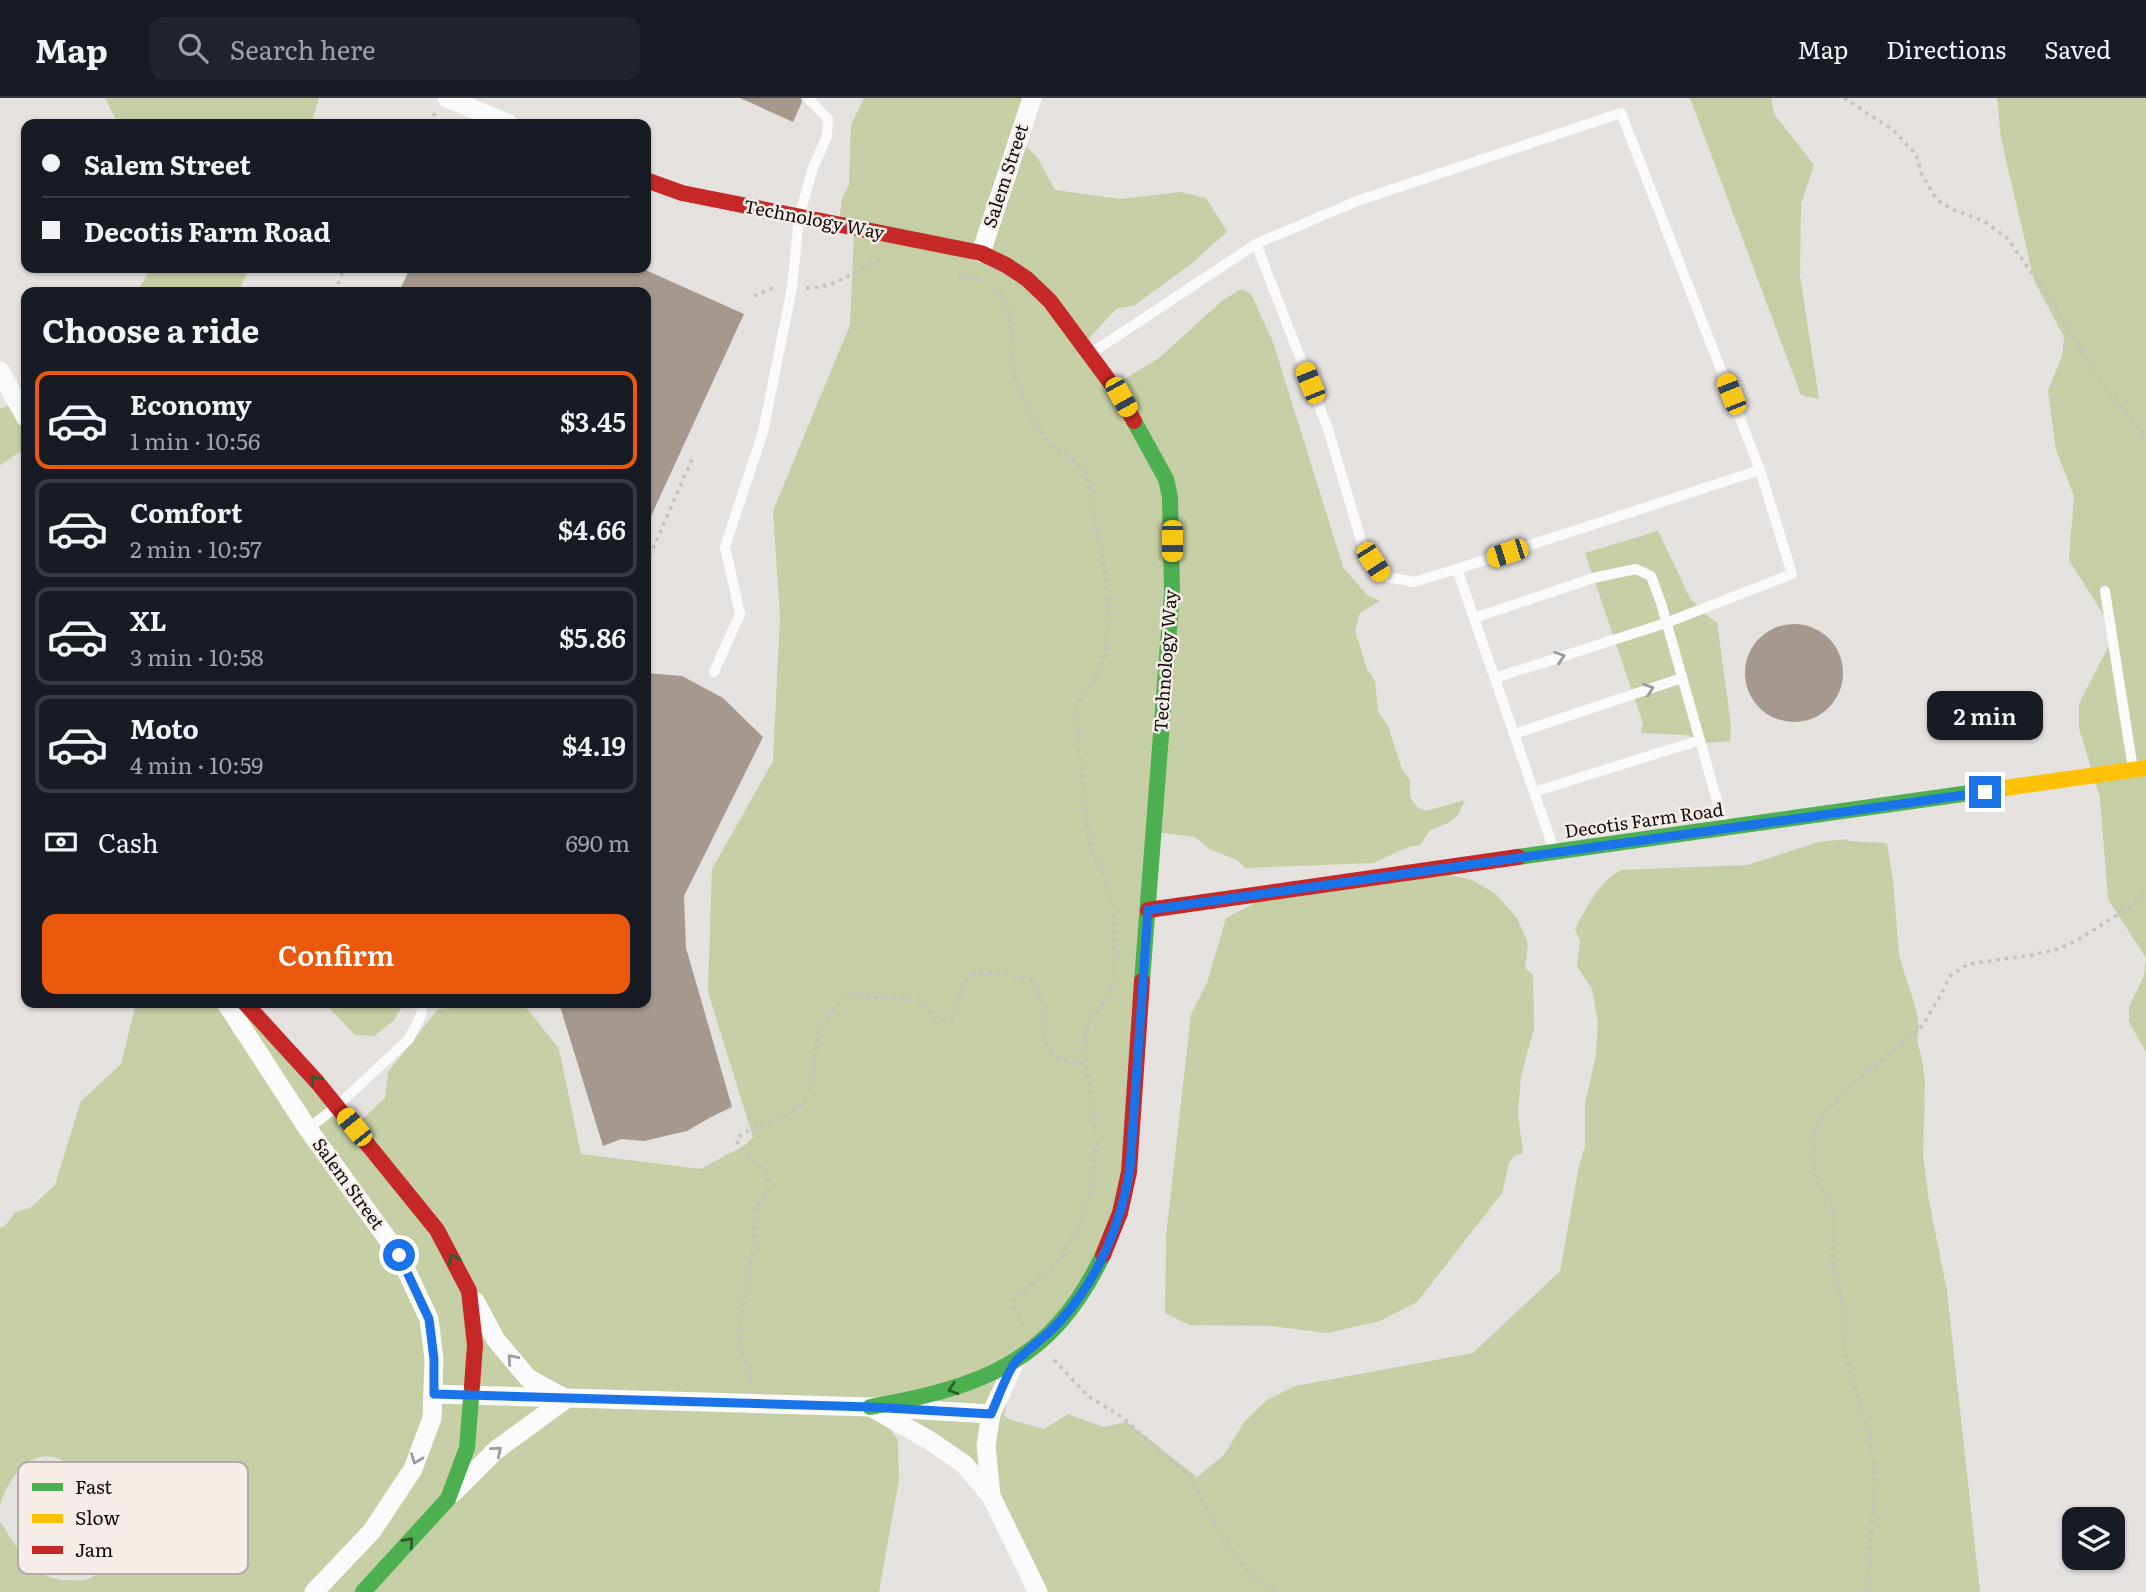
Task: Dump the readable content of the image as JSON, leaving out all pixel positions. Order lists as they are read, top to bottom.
{
  "streets": {
    "street": ["Salem Street", "Technology Way", "Decotis Farm Road"]
  },
  "crossings": [
    ["Salem Street", "Technology Way"],
    ["Technology Way", "Decotis Farm Road"]
  ],
  "legend": ["Fast", "Slow", "Jam"],
  "page": {
    "header": "Map",
    "search": "Search here",
    "nav": ["Map", "Directions", "Saved"],
    "banner": ["Salem Street", "Decotis Farm Road"],
    "heading": "Choose a ride",
    "list": [
      {
        "name": "Economy",
        "note": "1 min · 10:56",
        "value": "$3.45"
      },
      {
        "name": "Comfort",
        "note": "2 min · 10:57",
        "value": "$4.66"
      },
      {
        "name": "XL",
        "note": "3 min · 10:58",
        "value": "$5.86"
      },
      {
        "name": "Moto",
        "note": "4 min · 10:59",
        "value": "$4.19"
      }
    ],
    "bubble": "2 min",
    "pay": ["Cash", "690 m"],
    "buttons": "Confirm"
  }
}
